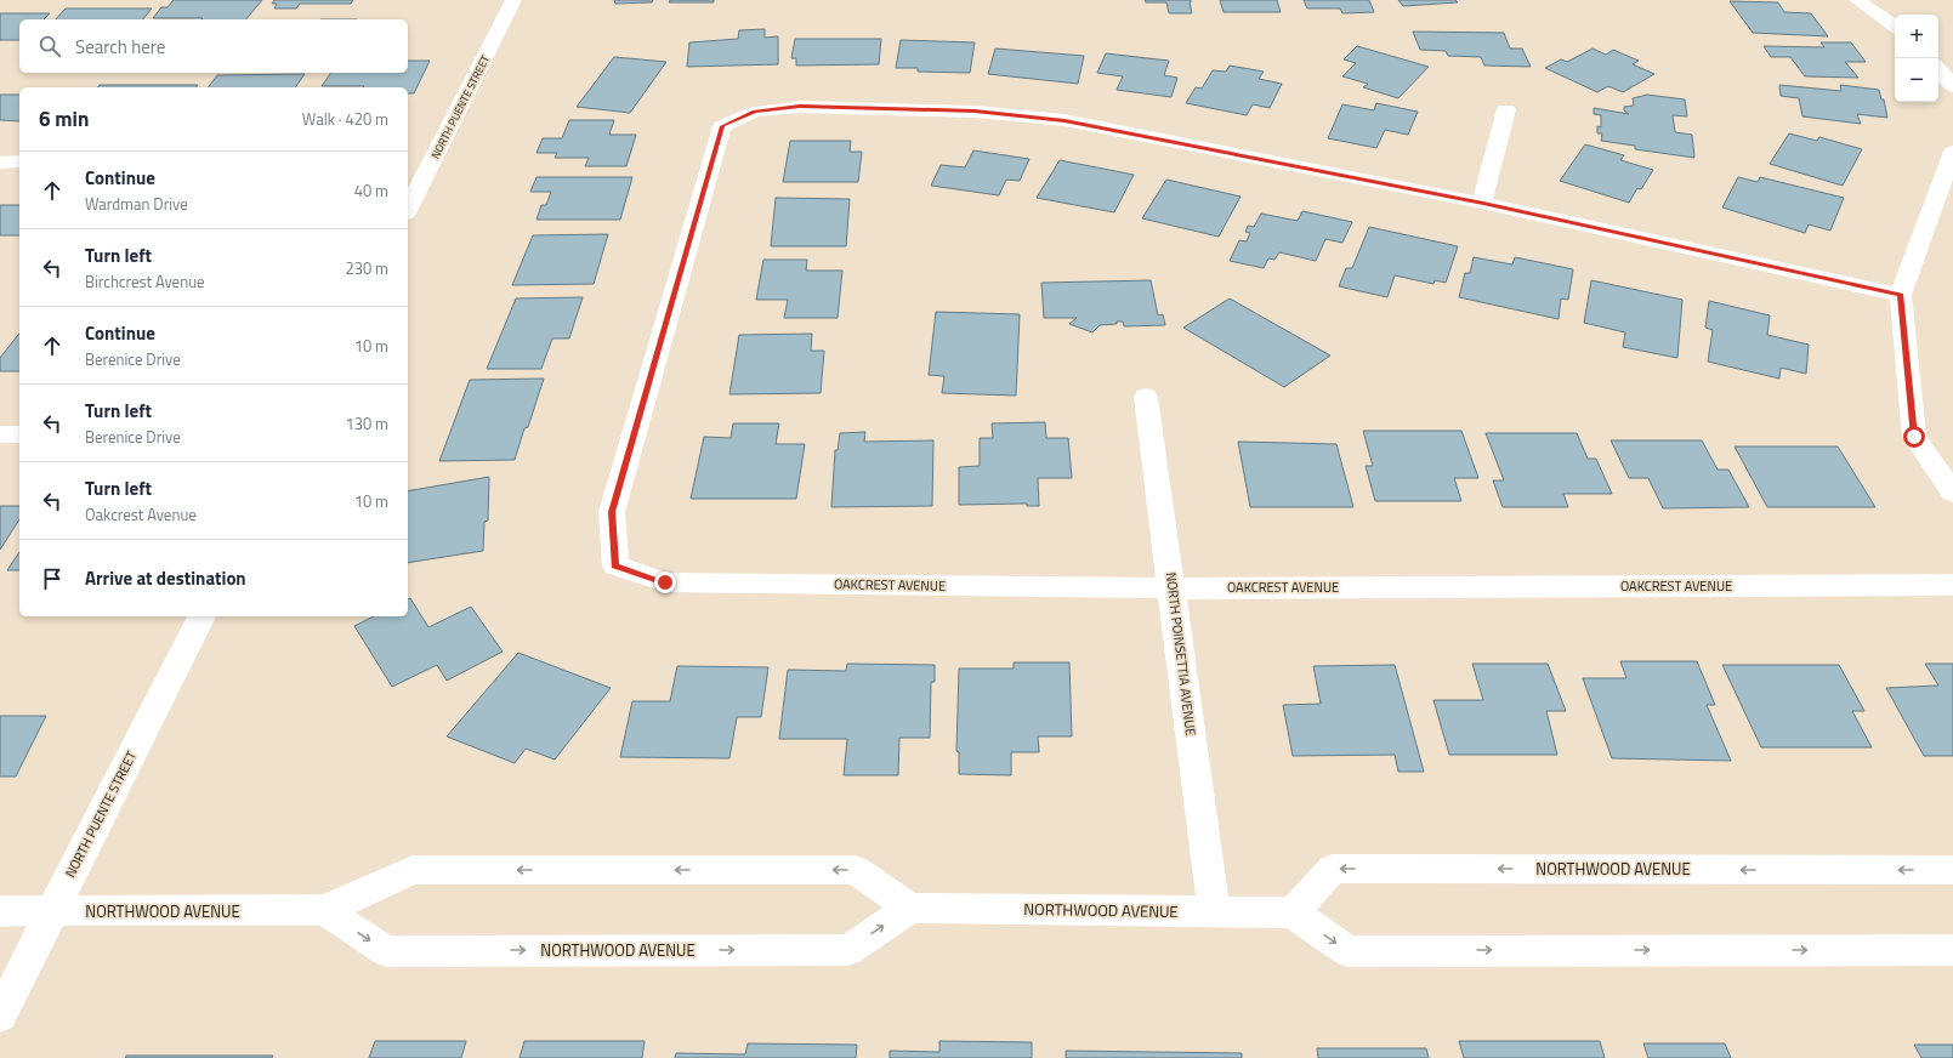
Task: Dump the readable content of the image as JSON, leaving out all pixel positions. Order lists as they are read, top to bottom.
{
  "streets": {
    "street": [
      "NORTH PUENTE STREET",
      "OAKCREST AVENUE",
      "NORTH POINSETTIA AVENUE",
      "NORTHWOOD AVENUE"
    ]
  },
  "crossings": [
    ["NORTH PUENTE STREET", "NORTHWOOD AVENUE"],
    ["OAKCREST AVENUE", "NORTH POINSETTIA AVENUE"],
    ["NORTH POINSETTIA AVENUE", "NORTHWOOD AVENUE"]
  ],
  "page": {
    "map_buttons": ["+", "−"],
    "search": "Search here",
    "heading": ["6 min", "Walk · 420 m"],
    "list": [
      ["Continue", "Wardman Drive", "40 m"],
      ["Turn left", "Birchcrest Avenue", "230 m"],
      ["Continue", "Berenice Drive", "10 m"],
      ["Turn left", "Berenice Drive", "130 m"],
      ["Turn left", "Oakcrest Avenue", "10 m"],
      "Arrive at destination"
    ]
  }
}
